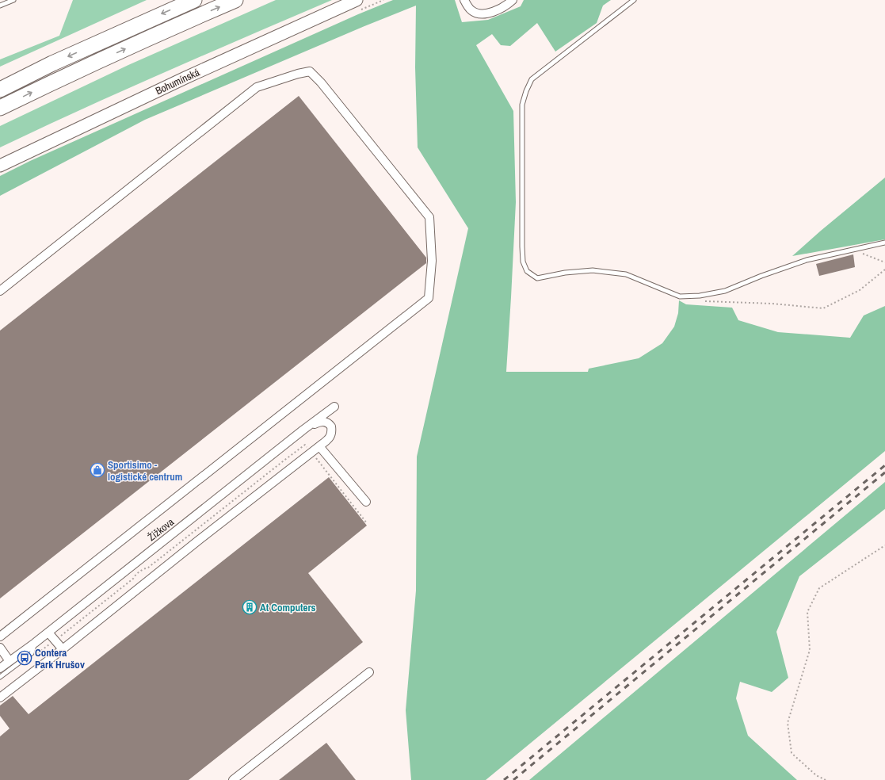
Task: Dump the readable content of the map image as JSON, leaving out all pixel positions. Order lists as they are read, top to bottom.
{
  "streets": {
    "main road": ["Bohumínská"],
    "street": ["Žižkova"]
  },
  "places": {
    "shop": ["Sportisimo - logistické centrum"],
    "building": ["At Computers"],
    "bus stop": ["Contera Park Hrušov"]
  }
}
